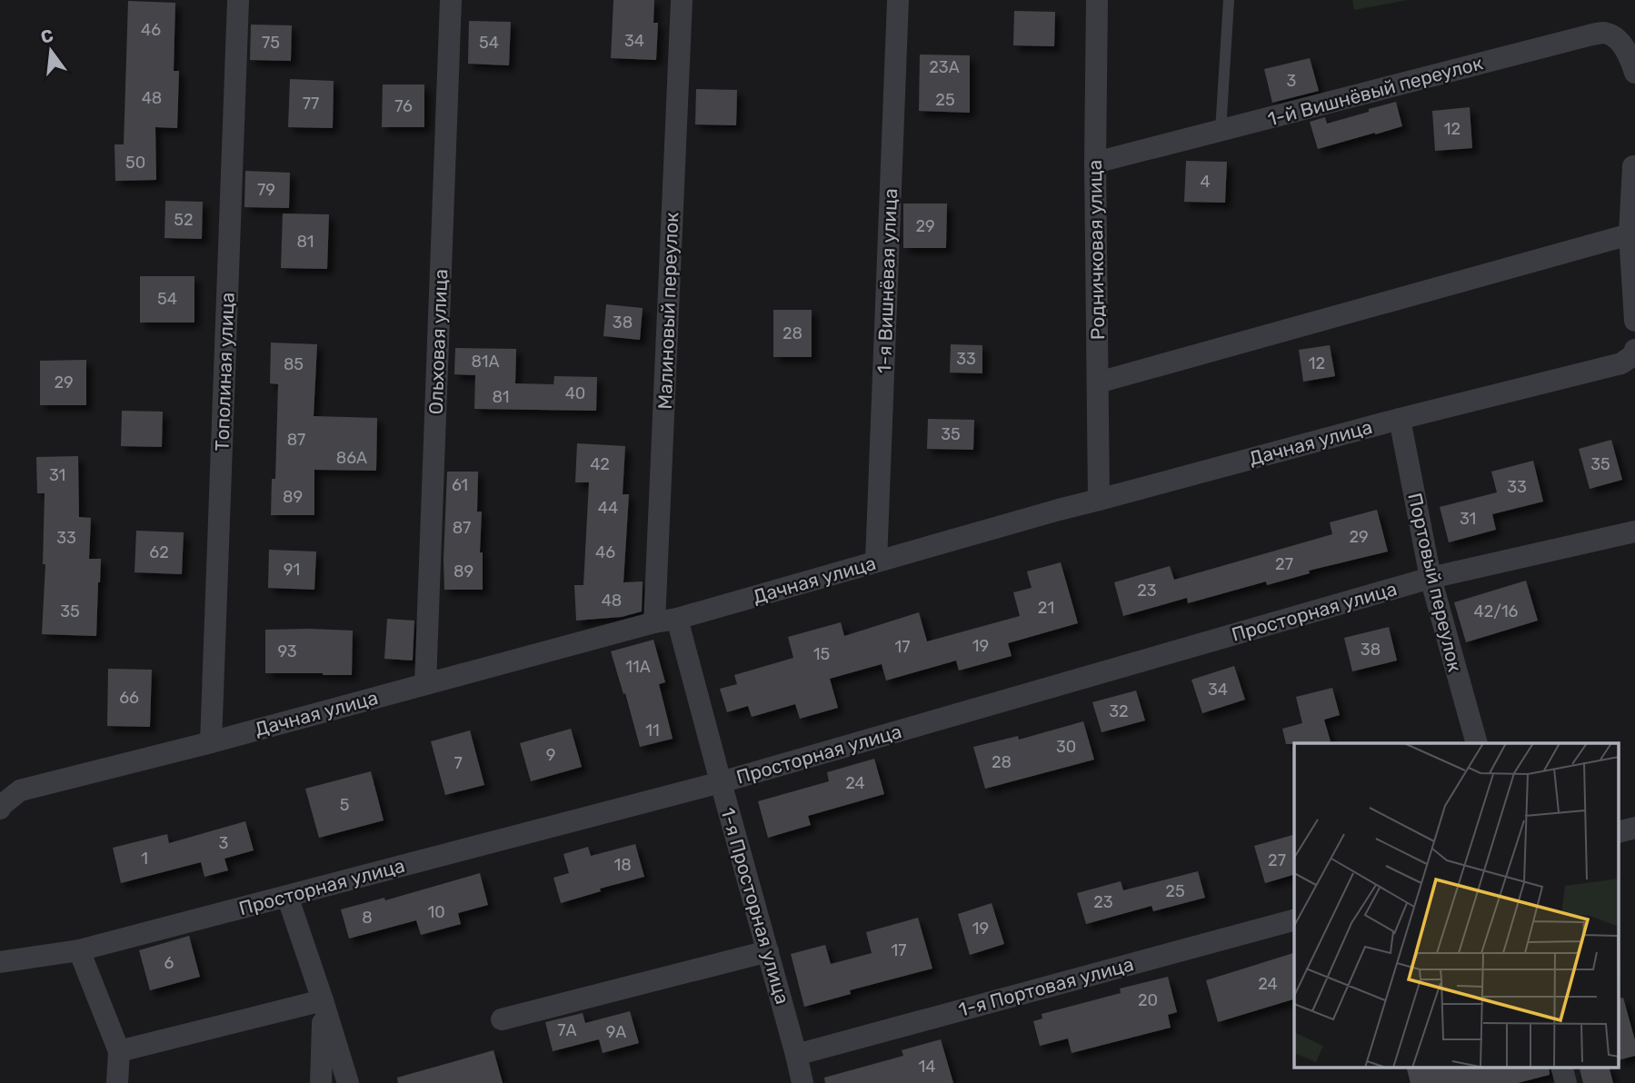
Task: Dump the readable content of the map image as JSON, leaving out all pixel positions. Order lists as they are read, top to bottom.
{
  "streets": {
    "street": [
      "1-й Вишнёвый переулок",
      "Родничковая улица",
      "1-я Вишнёвая улица",
      "Малиновый переулок",
      "Ольховая улица",
      "Тополиная улица",
      "Дачная улица",
      "Портовый переулок",
      "Просторная улица",
      "1-я Просторная улица",
      "1-я Портовая улица"
    ]
  },
  "crossings": [
    ["1-й Вишнёвый переулок", "Родничковая улица"],
    ["Родничковая улица", "Дачная улица"],
    ["1-я Вишнёвая улица", "Дачная улица"],
    ["Малиновый переулок", "Дачная улица"],
    ["Ольховая улица", "Дачная улица"],
    ["Тополиная улица", "Дачная улица"],
    ["Дачная улица", "Портовый переулок"],
    ["Дачная улица", "1-я Просторная улица"],
    ["Портовый переулок", "Просторная улица"],
    ["Просторная улица", "1-я Просторная улица"],
    ["1-я Просторная улица", "1-я Портовая улица"]
  ],
  "house_numbers": [
    "46",
    "34",
    "75",
    "54",
    "23А",
    "3",
    "48",
    "25",
    "77",
    "76",
    "12",
    "50",
    "4",
    "79",
    "52",
    "29",
    "81",
    "54",
    "38",
    "28",
    "33",
    "81А",
    "12",
    "85",
    "29",
    "40",
    "81",
    "35",
    "87",
    "86А",
    "42",
    "35",
    "31",
    "61",
    "33",
    "89",
    "44",
    "31",
    "87",
    "29",
    "33",
    "62",
    "46",
    "27",
    "91",
    "89",
    "23",
    "48",
    "21",
    "35",
    "42/16",
    "19",
    "17",
    "38",
    "93",
    "15",
    "11А",
    "34",
    "66",
    "32",
    "11",
    "30",
    "9",
    "28",
    "7",
    "24",
    "5",
    "3",
    "1",
    "27",
    "18",
    "25",
    "23",
    "10",
    "8",
    "19",
    "17",
    "6",
    "24",
    "20",
    "7А",
    "9А",
    "14"
  ],
  "north": "top"
}
